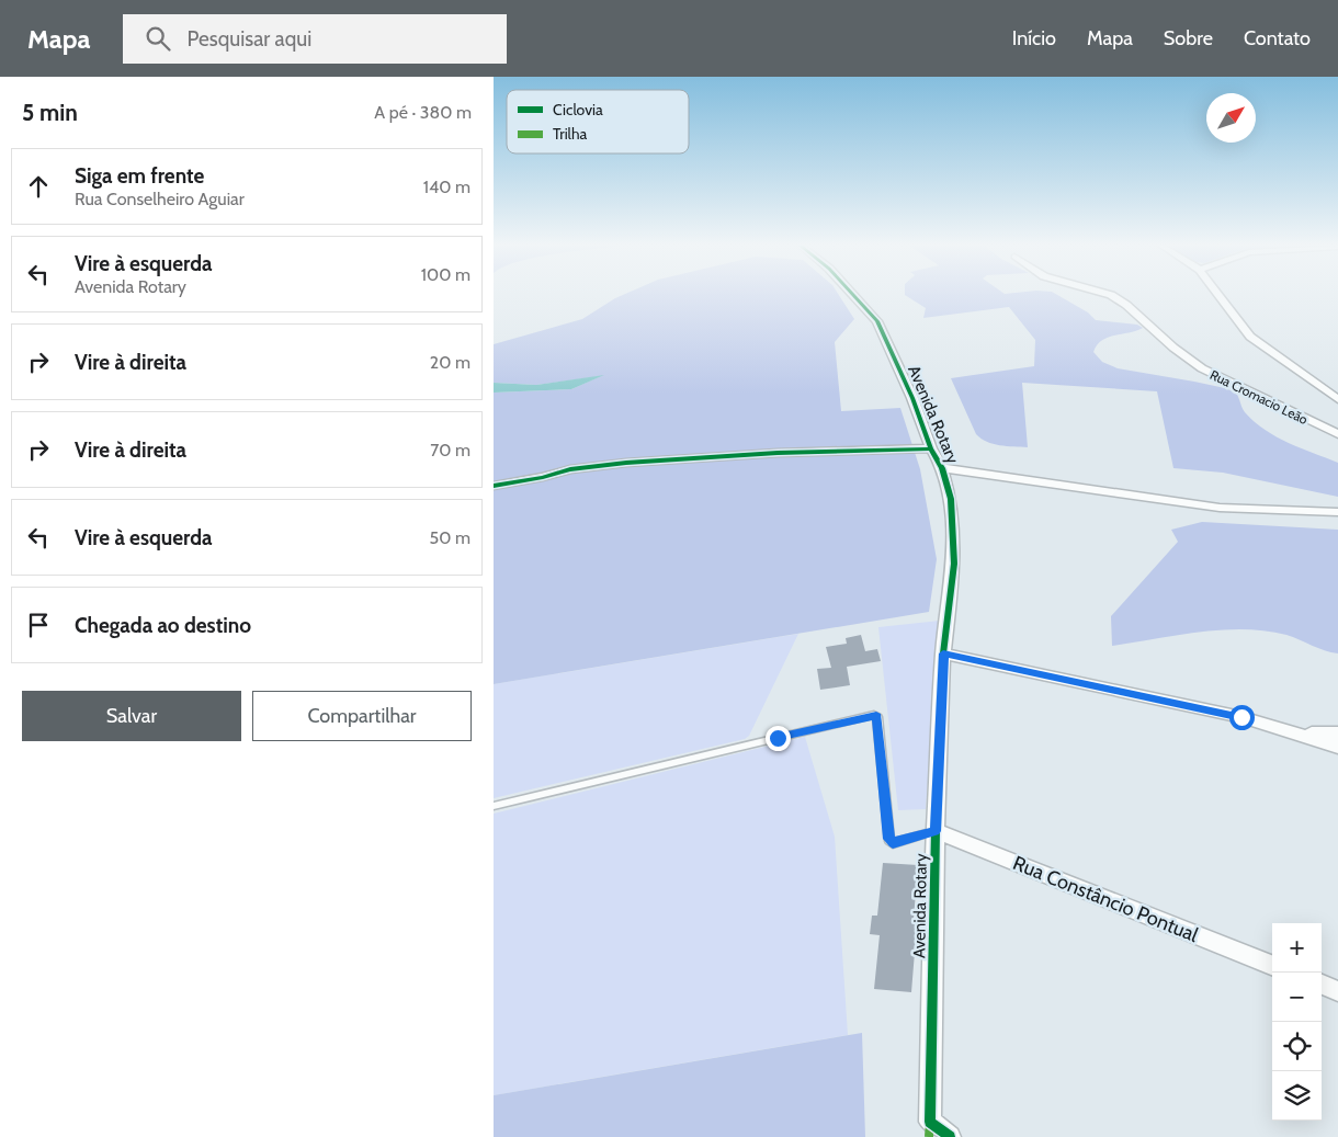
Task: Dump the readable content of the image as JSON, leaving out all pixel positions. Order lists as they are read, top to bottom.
{
  "streets": {
    "street": ["Rua Cromacio Leão", "Avenida Rotary", "Rua Constâncio Pontual"]
  },
  "crossings": [
    ["Avenida Rotary", "Rua Constâncio Pontual"]
  ],
  "legend": ["Ciclovia", "Trilha"],
  "north": "top right",
  "page": {
    "header": "Mapa",
    "search": "Pesquisar aqui",
    "nav": [
      "Início",
      "Mapa",
      "Sobre",
      "Contato"
    ],
    "heading": ["5 min", "A pé · 380 m"],
    "list": [
      ["Siga em frente", "Rua Conselheiro Aguiar", "140 m"],
      ["Vire à esquerda", "Avenida Rotary", "100 m"],
      ["Vire à direita", "20 m"],
      ["Vire à direita", "70 m"],
      ["Vire à esquerda", "50 m"],
      "Chegada ao destino"
    ],
    "buttons": ["Salvar", "Compartilhar"],
    "map_buttons": ["+", "−"]
  }
}
